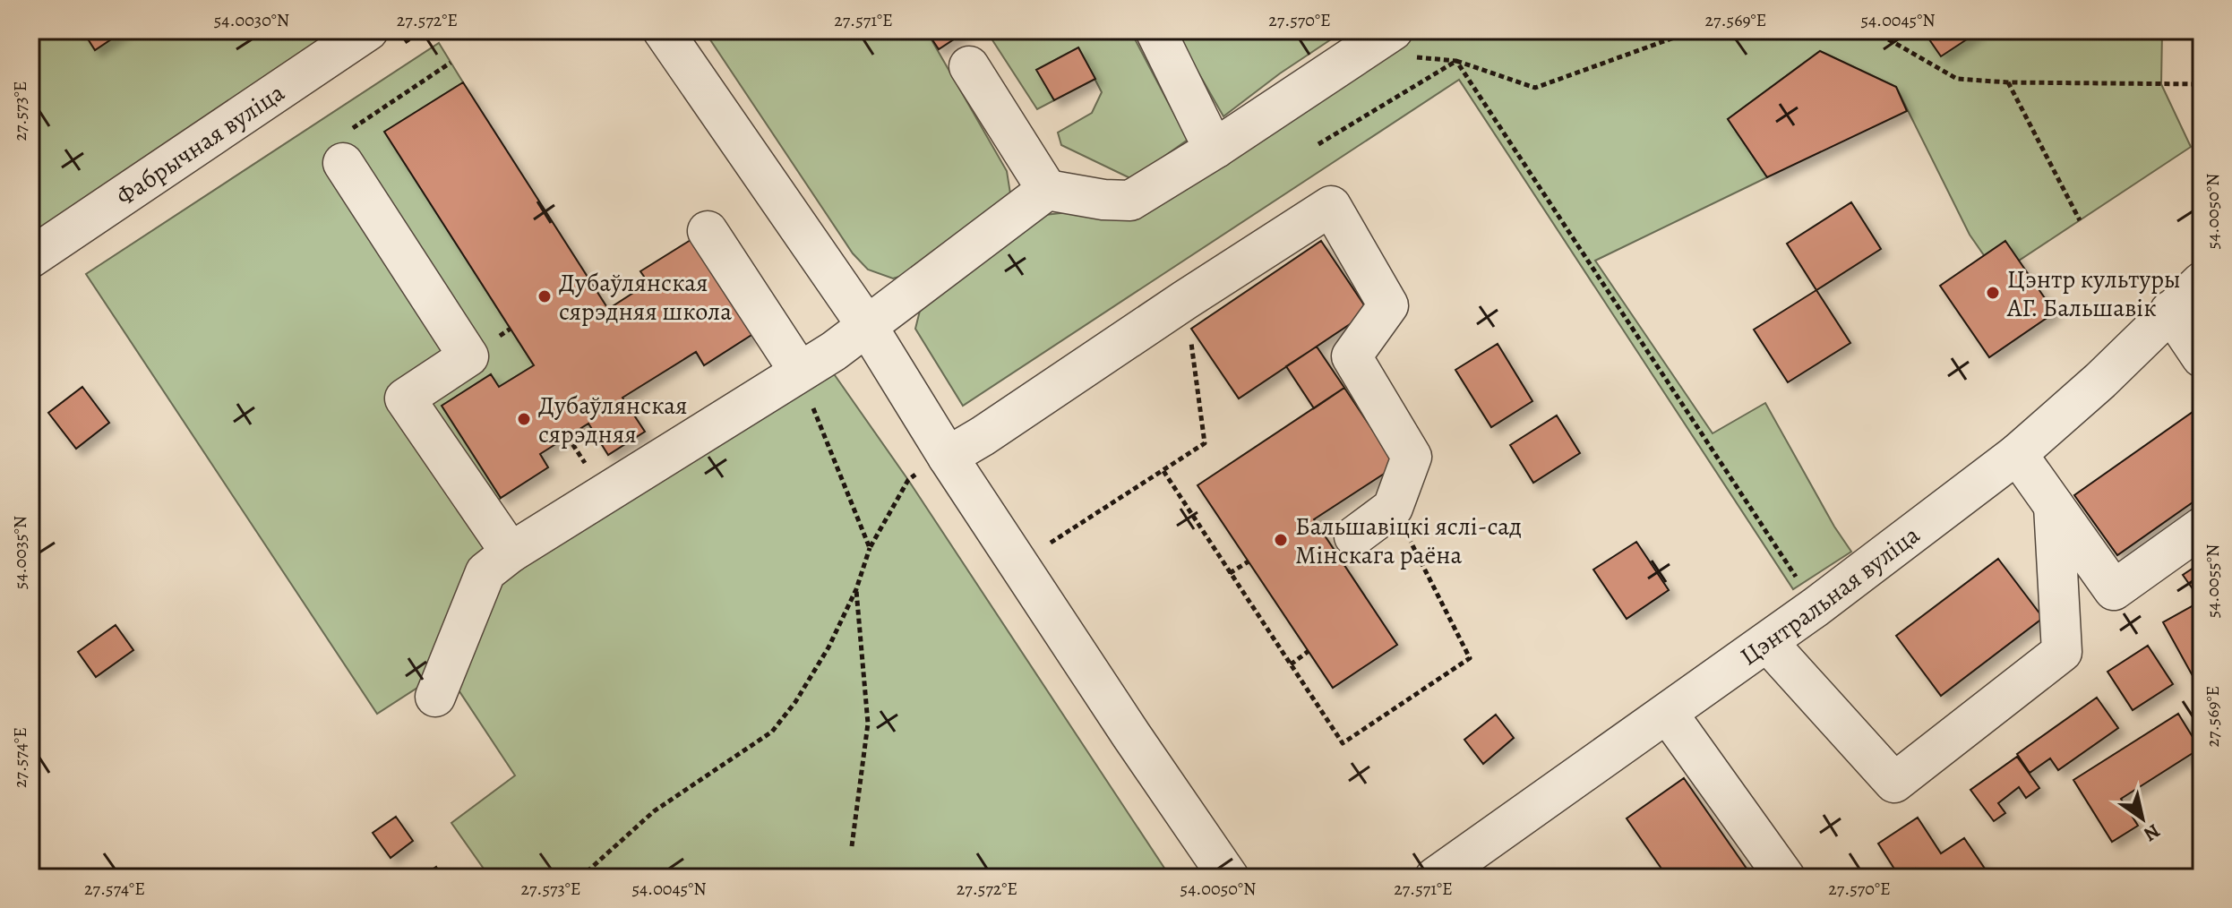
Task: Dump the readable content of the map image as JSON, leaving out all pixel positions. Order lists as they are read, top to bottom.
{
  "streets": {
    "street": ["Фабрычная вуліца", "Цэнтральная вуліца"]
  },
  "places": [
    "Цэнтр культуры АГ. Бальшавік",
    "Дубаўлянская сярэдняя школа",
    "Дубаўлянская сярэдняя",
    "Бальшавіцкі яслі-сад Мінскага раёна"
  ],
  "north": "bottom right",
  "coordinates": [
    "54.0030°N",
    "27.572°E",
    "27.571°E",
    "27.570°E",
    "27.569°E",
    "54.0045°N",
    "27.573°E",
    "54.0050°N",
    "54.0035°N",
    "54.0055°N",
    "27.574°E"
  ]
}
